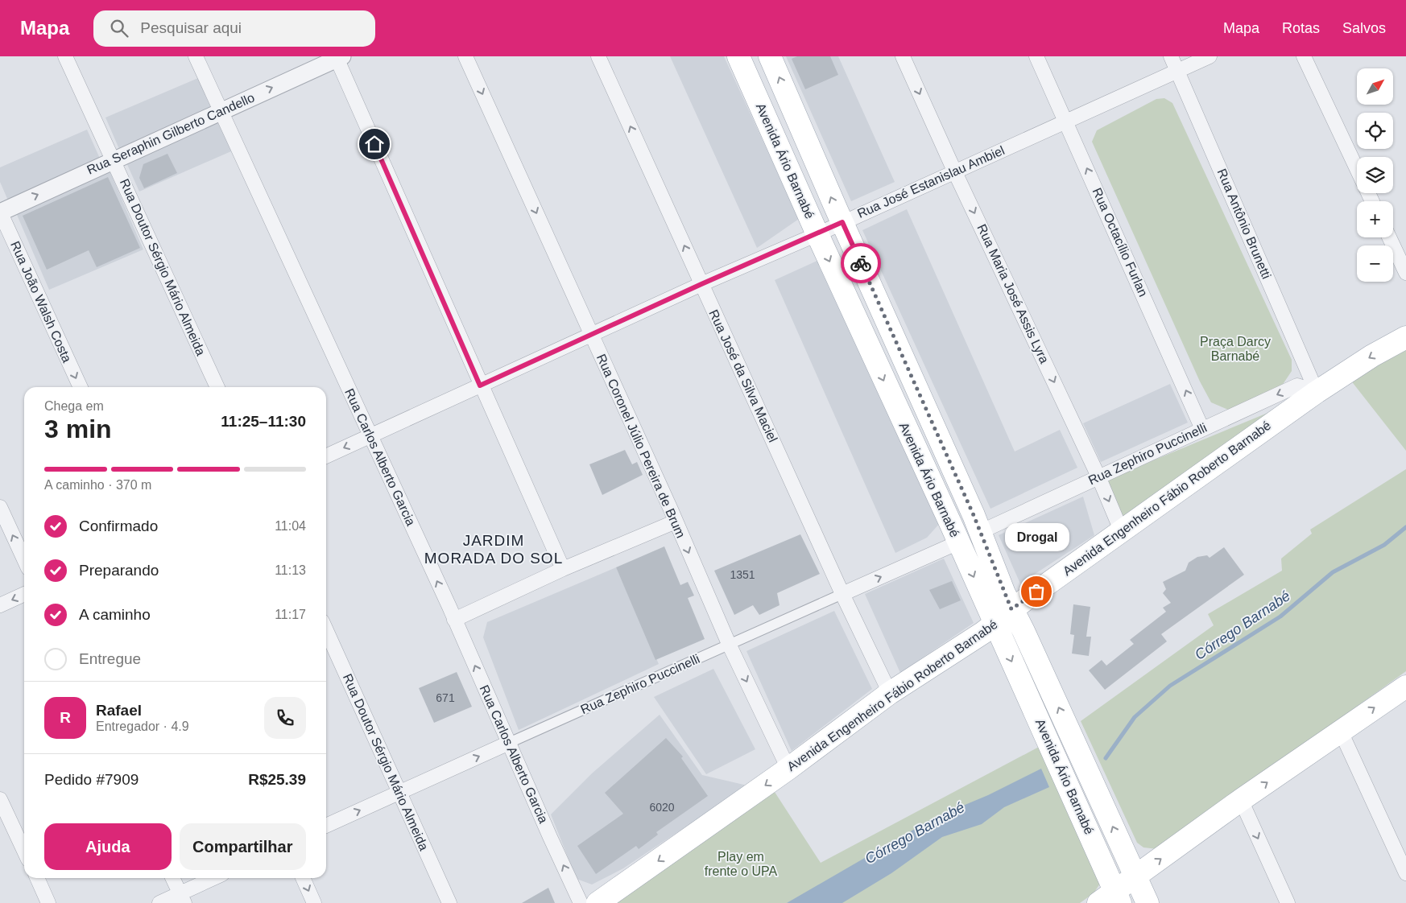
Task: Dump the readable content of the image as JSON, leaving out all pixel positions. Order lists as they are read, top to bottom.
{
  "streets": {
    "main road": ["Avenida Ário Barnabé", "Avenida Engenheiro Fábio Roberto Barnabé"],
    "street": [
      "Rua Seraphin Gilberto Candello",
      "Rua José Estanislau Ambiel",
      "Rua Antônio Brunetti",
      "Rua Octacílio Furlan",
      "Rua Doutor Sérgio Mário Almeida",
      "Rua Maria José Assis Lyra",
      "Rua João Walsh Costa",
      "Rua José da Silva Maciel",
      "Rua Coronel Júlio Pereira de Brum",
      "Rua Zephiro Puccinelli",
      "Rua Carlos Alberto Garcia"
    ]
  },
  "crossings": [
    ["Rua Seraphin Gilberto Candello", "Rua Doutor Sérgio Mário Almeida"],
    ["Rua Seraphin Gilberto Candello", "Rua João Walsh Costa"],
    ["Rua Seraphin Gilberto Candello", "Rua Carlos Alberto Garcia"],
    ["Avenida Ário Barnabé", "Rua José Estanislau Ambiel"],
    ["Avenida Ário Barnabé", "Rua Zephiro Puccinelli"],
    ["Avenida Ário Barnabé", "Avenida Engenheiro Fábio Roberto Barnabé"],
    ["Rua José Estanislau Ambiel", "Rua Antônio Brunetti"],
    ["Rua José Estanislau Ambiel", "Rua Octacílio Furlan"],
    ["Rua José Estanislau Ambiel", "Rua Maria José Assis Lyra"],
    ["Rua José Estanislau Ambiel", "Rua José da Silva Maciel"],
    ["Rua José Estanislau Ambiel", "Rua Coronel Júlio Pereira de Brum"],
    ["Rua José Estanislau Ambiel", "Rua Carlos Alberto Garcia"],
    ["Rua Antônio Brunetti", "Rua Zephiro Puccinelli"],
    ["Rua Antônio Brunetti", "Avenida Engenheiro Fábio Roberto Barnabé"],
    ["Rua Octacílio Furlan", "Rua Zephiro Puccinelli"],
    ["Rua Doutor Sérgio Mário Almeida", "Rua Zephiro Puccinelli"],
    ["Rua Maria José Assis Lyra", "Rua Zephiro Puccinelli"],
    ["Rua Maria José Assis Lyra", "Avenida Engenheiro Fábio Roberto Barnabé"],
    ["Rua José da Silva Maciel", "Rua Zephiro Puccinelli"],
    ["Rua José da Silva Maciel", "Avenida Engenheiro Fábio Roberto Barnabé"],
    ["Rua Coronel Júlio Pereira de Brum", "Rua Zephiro Puccinelli"],
    ["Rua Coronel Júlio Pereira de Brum", "Avenida Engenheiro Fábio Roberto Barnabé"],
    ["Rua Zephiro Puccinelli", "Rua Carlos Alberto Garcia"],
    ["Rua Zephiro Puccinelli", "Avenida Engenheiro Fábio Roberto Barnabé"]
  ],
  "one_way": [
    "Rua Seraphin Gilberto Candello",
    "Rua Octacílio Furlan",
    "Rua Maria José Assis Lyra",
    "Rua João Walsh Costa",
    "Rua José da Silva Maciel"
  ],
  "districts": ["JARDIM MORADA DO SOL"],
  "water": ["Córrego Barnabé"],
  "parks": ["Praça Darcy Barnabé", "Play em frente o UPA"],
  "places": ["Drogal"],
  "house_numbers": ["1351", "671", "6020"],
  "north": "top right",
  "page": {
    "header": "Mapa",
    "search": "Pesquisar aqui",
    "nav": ["Mapa", "Rotas", "Salvos"],
    "map_buttons": ["+", "−"],
    "heading": ["3 min", "Chega em", "11:25–11:30"],
    "panel": [
      "Rafael",
      "Entregador · 4.9",
      "Pedido #7909",
      "R$25.39"
    ],
    "bar": "A caminho · 370 m",
    "list": [
      ["Confirmado", "11:04"],
      ["Preparando", "11:13"],
      ["A caminho", "11:17"],
      "Entregue"
    ],
    "bubble": "Drogal",
    "round": "R",
    "buttons": ["Ajuda", "Compartilhar"]
  }
}
